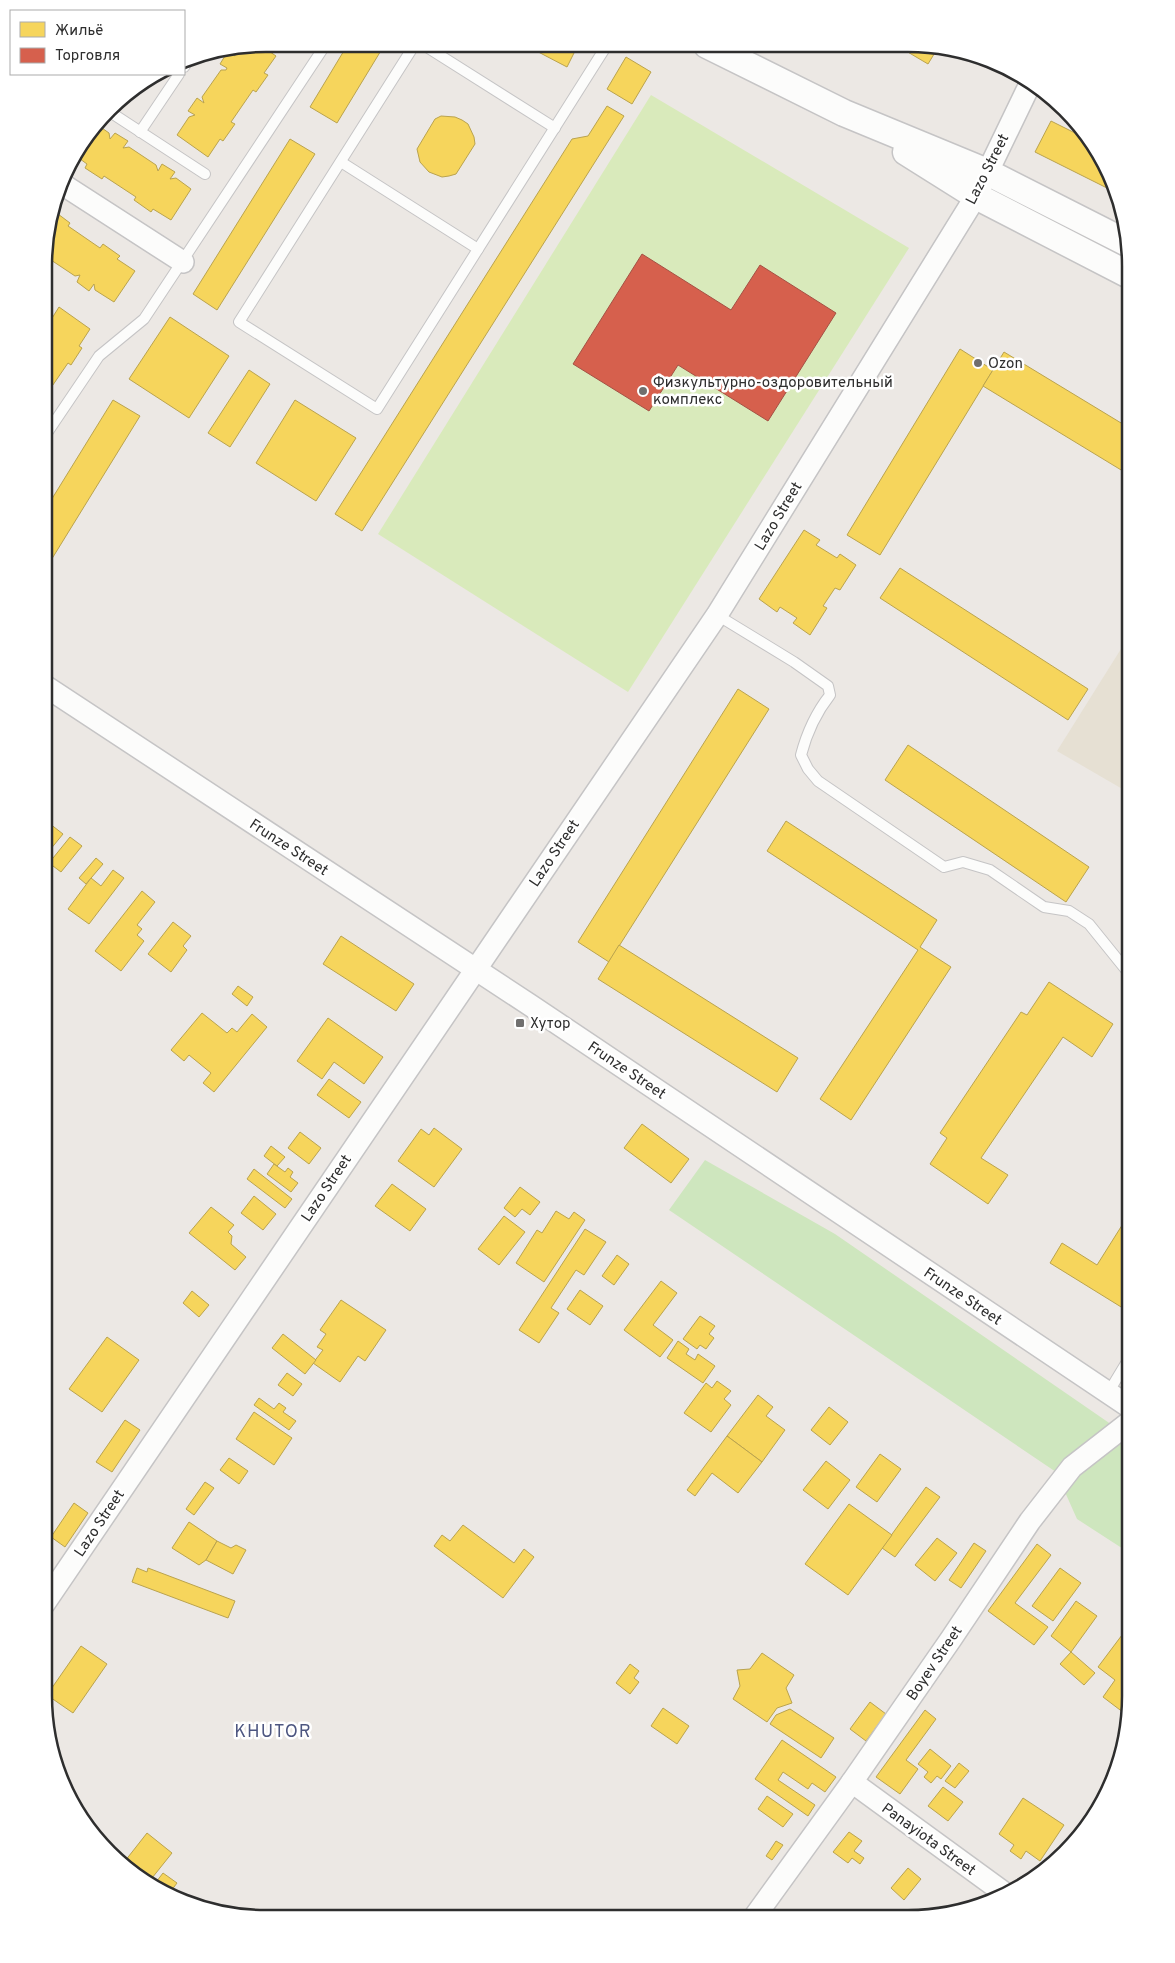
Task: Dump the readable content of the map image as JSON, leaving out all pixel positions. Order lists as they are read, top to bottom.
{
  "streets": {
    "street": [
      "Lazo Street",
      "Frunze Street",
      "Boyev Street",
      "Panayiota Street"
    ]
  },
  "crossings": [
    ["Lazo Street", "Frunze Street"],
    ["Boyev Street", "Panayiota Street"]
  ],
  "districts": ["KHUTOR"],
  "places": {
    "other": ["Ozon", "Физкультурно-оздоровительный комплекс"],
    "transit": ["Хутор"]
  },
  "legend": ["Жильё", "Торговля"]
}
